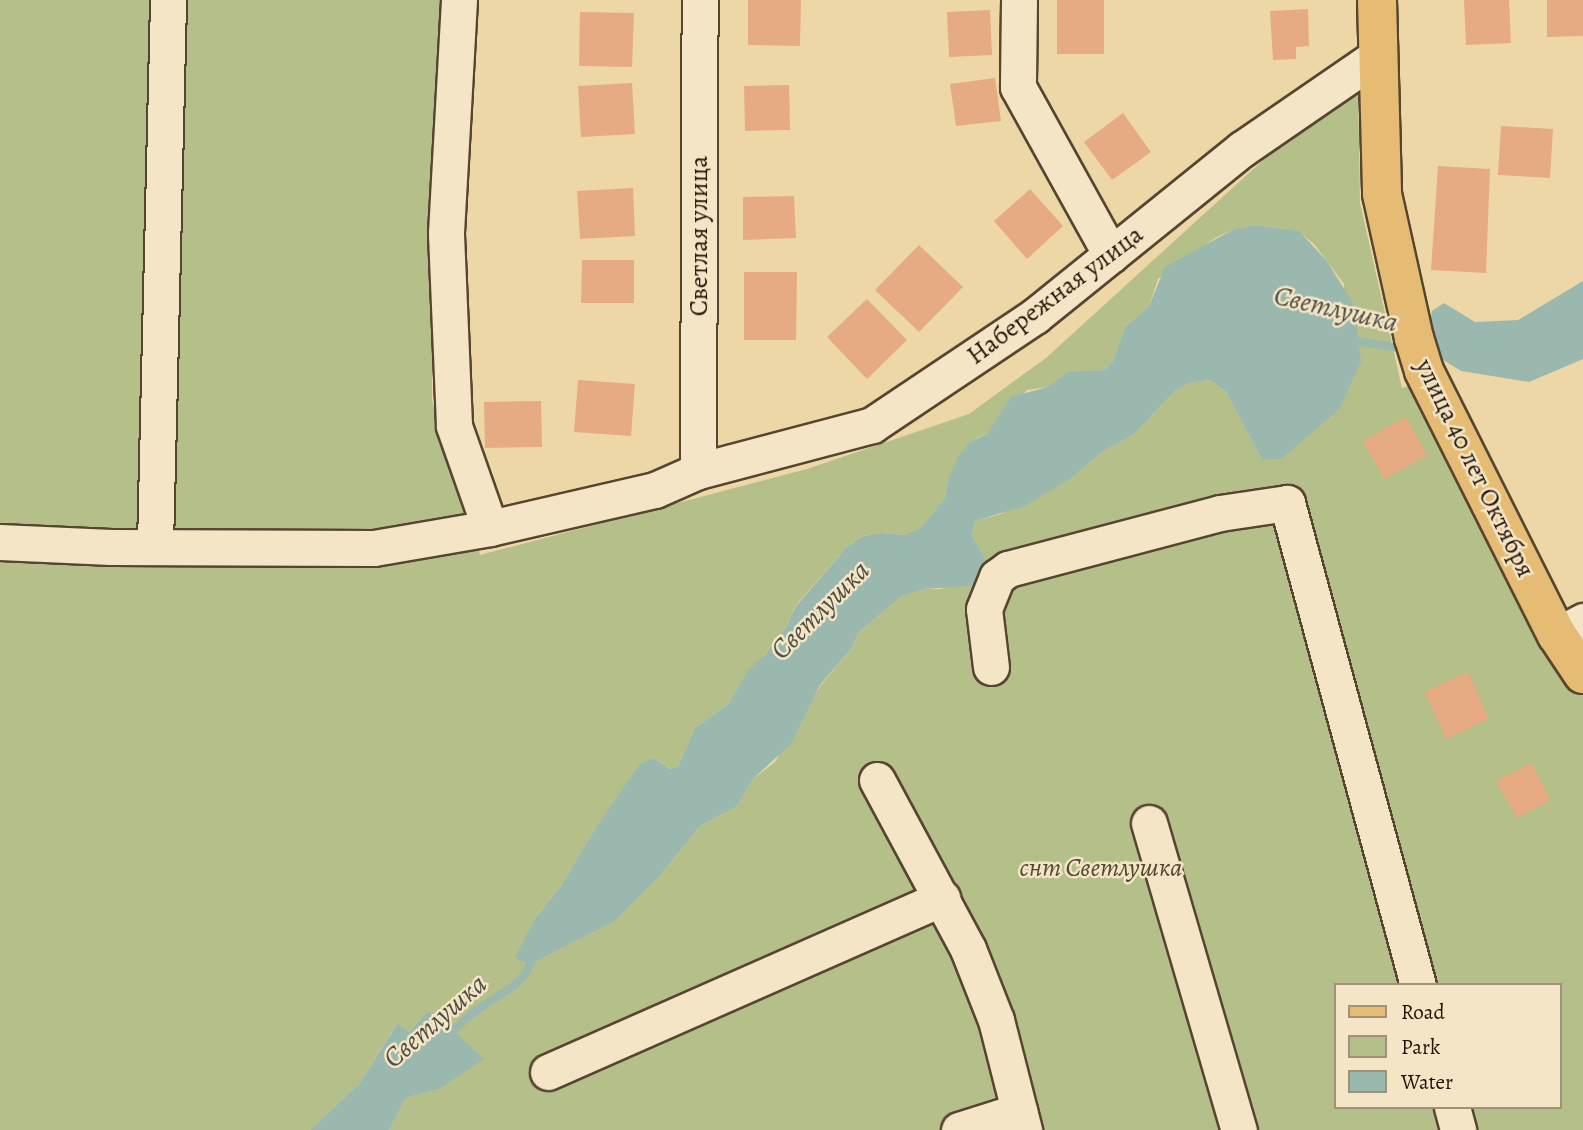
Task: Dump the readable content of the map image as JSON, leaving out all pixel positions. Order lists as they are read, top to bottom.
{
  "streets": {
    "main road": ["улица 40 лет Октября"],
    "street": ["Светлая улица", "Набережная улица"]
  },
  "crossings": [
    ["Светлая улица", "Набережная улица"],
    ["Набережная улица", "улица 40 лет Октября"]
  ],
  "water": ["Светлушка"],
  "parks": ["снт Светлушка"],
  "legend": ["Road", "Park", "Water"]
}
